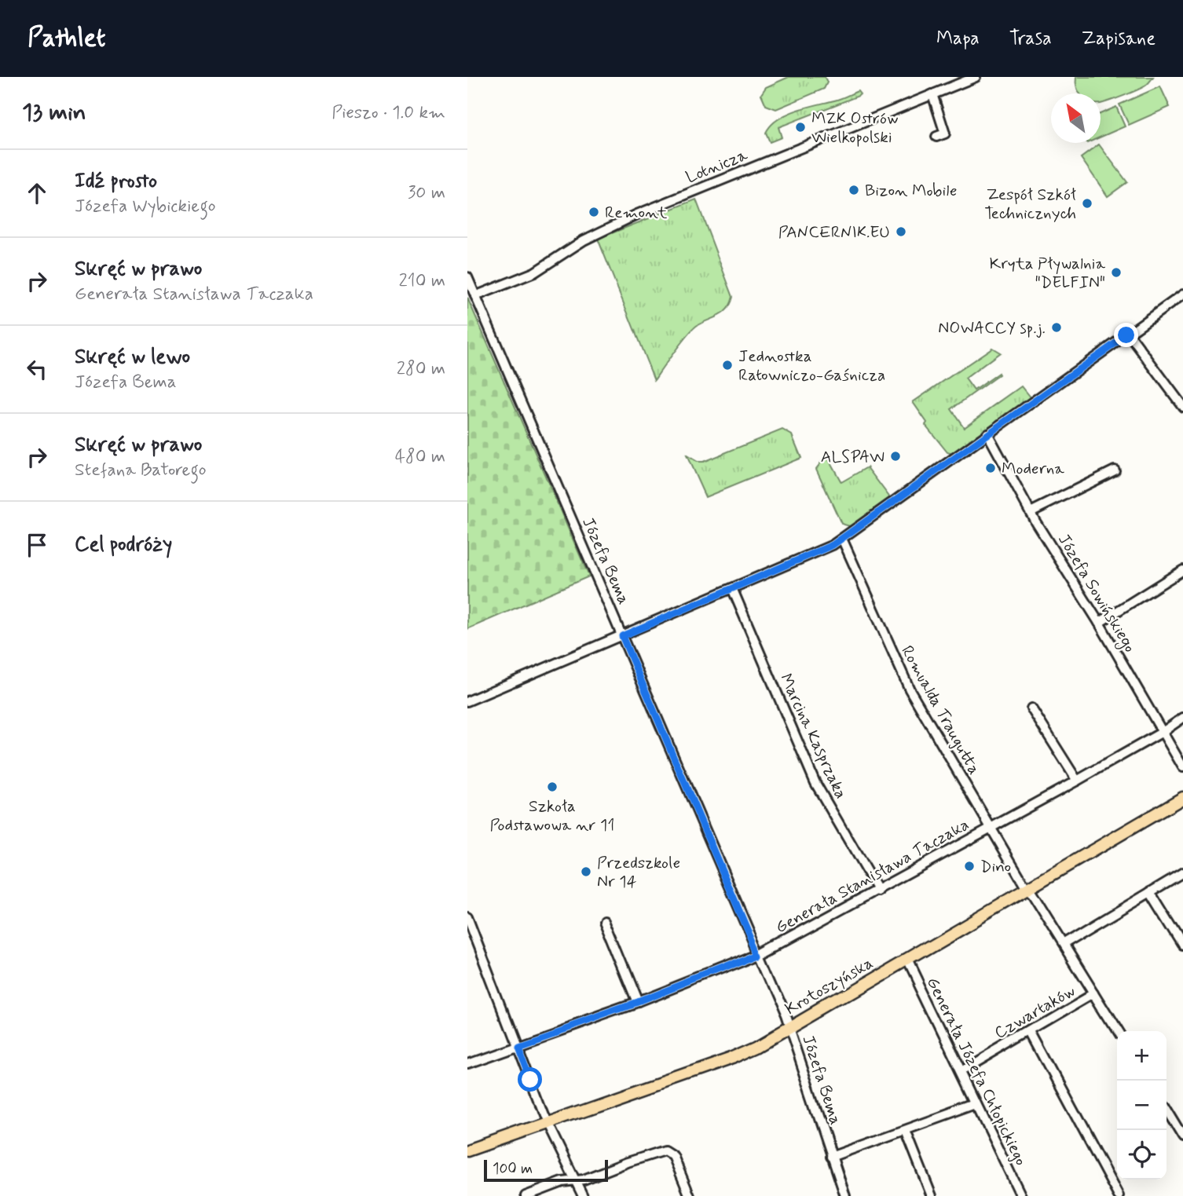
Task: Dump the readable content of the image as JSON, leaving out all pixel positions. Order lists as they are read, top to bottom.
{
  "streets": {
    "main road": ["Krotoszyńska"],
    "street": [
      "Lotnicza",
      "Józefa Bema",
      "Józefa Sowińskiego",
      "Romualda Traugutta",
      "Marcina Kasprzaka",
      "Generała Stanisława Taczaka",
      "Czwartaków",
      "Generała Józefa Chłopickiego"
    ]
  },
  "crossings": [
    ["Lotnicza", "Józefa Bema"],
    ["Józefa Bema", "Generała Stanisława Taczaka"],
    ["Józefa Bema", "Krotoszyńska"],
    ["Józefa Sowińskiego", "Generała Stanisława Taczaka"],
    ["Romualda Traugutta", "Generała Stanisława Taczaka"],
    ["Romualda Traugutta", "Krotoszyńska"],
    ["Romualda Traugutta", "Czwartaków"],
    ["Marcina Kasprzaka", "Generała Stanisława Taczaka"],
    ["Krotoszyńska", "Generała Józefa Chłopickiego"],
    ["Czwartaków", "Generała Józefa Chłopickiego"]
  ],
  "places": [
    "MZK Ostrów Wielkopolski",
    "Bizon Mobile",
    "Zespół Szkół Technicznych",
    "Remont",
    "PANCERNIK.EU",
    "Kryta Pływalnia \"DELFIN\"",
    "NOWACCY sp.j.",
    "Jednostka Ratowniczo-Gaśnicza",
    "ALSPAW",
    "Moderna",
    "Szkoła Podstawowa nr 11",
    "Dino",
    "Przedszkole Nr 14"
  ],
  "scale_bar": "100 m",
  "north": "top left",
  "page": {
    "header": "Pathlet",
    "nav": ["Mapa", "Trasa", "Zapisane"],
    "heading": ["13 min", "Pieszo · 1.0 km"],
    "list": [
      ["Idź prosto", "Józefa Wybickiego", "30 m"],
      ["Skręć w prawo", "Generała Stanisława Taczaka", "210 m"],
      ["Skręć w lewo", "Józefa Bema", "280 m"],
      ["Skręć w prawo", "Stefana Batorego", "480 m"],
      "Cel podróży"
    ],
    "map_buttons": ["+", "−"],
    "scale": "100 m"
  }
}
